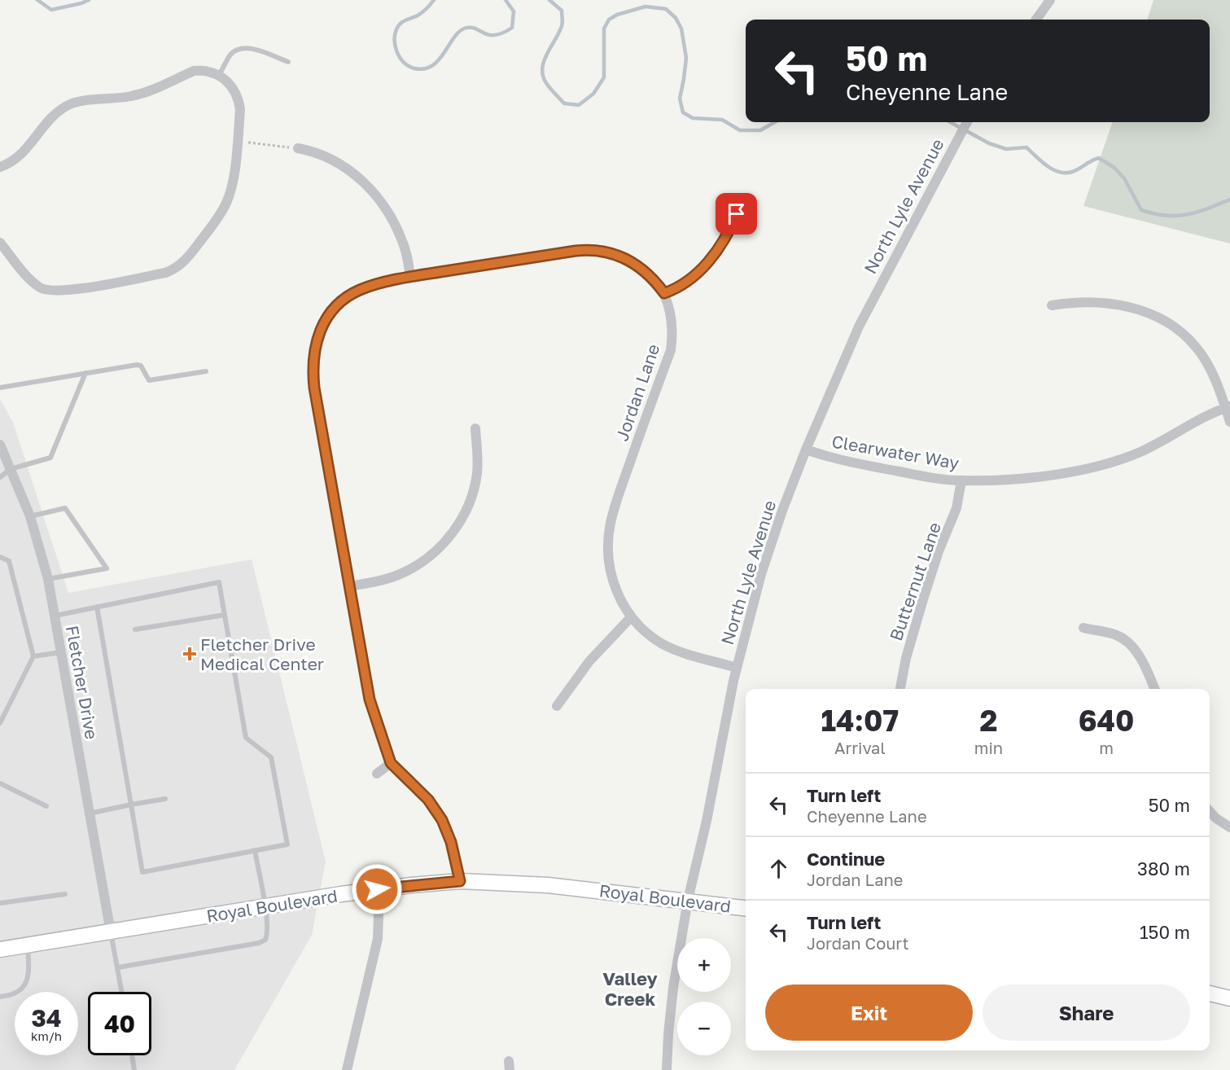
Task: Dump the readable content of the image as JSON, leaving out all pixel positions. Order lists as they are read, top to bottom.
{
  "streets": {
    "street": [
      "North Lyle Avenue",
      "Jordan Lane",
      "Clearwater Way",
      "Butternut Lane",
      "Fletcher Drive",
      "Royal Boulevard"
    ]
  },
  "crossings": [
    ["North Lyle Avenue", "Jordan Lane"],
    ["North Lyle Avenue", "Clearwater Way"],
    ["North Lyle Avenue", "Royal Boulevard"],
    ["Clearwater Way", "Butternut Lane"],
    ["Fletcher Drive", "Royal Boulevard"]
  ],
  "districts": ["Valley Creek"],
  "places": {
    "health": ["Fletcher Drive Medical Center"]
  },
  "page": {
    "turn": ["50 m", "Cheyenne Lane"],
    "eta": [
      "14:07",
      "Arrival",
      "2",
      "min",
      "640",
      "m"
    ],
    "list": [
      {
        "name": "Turn left",
        "note": "Cheyenne Lane",
        "value": "50 m"
      },
      {
        "name": "Continue",
        "note": "Jordan Lane",
        "value": "380 m"
      },
      {
        "name": "Turn left",
        "note": "Jordan Court",
        "value": "150 m"
      }
    ],
    "map_buttons": ["+", "−"],
    "buttons": ["Exit", "Share"],
    "speed": "34 km/h",
    "limit": "40"
  }
}
